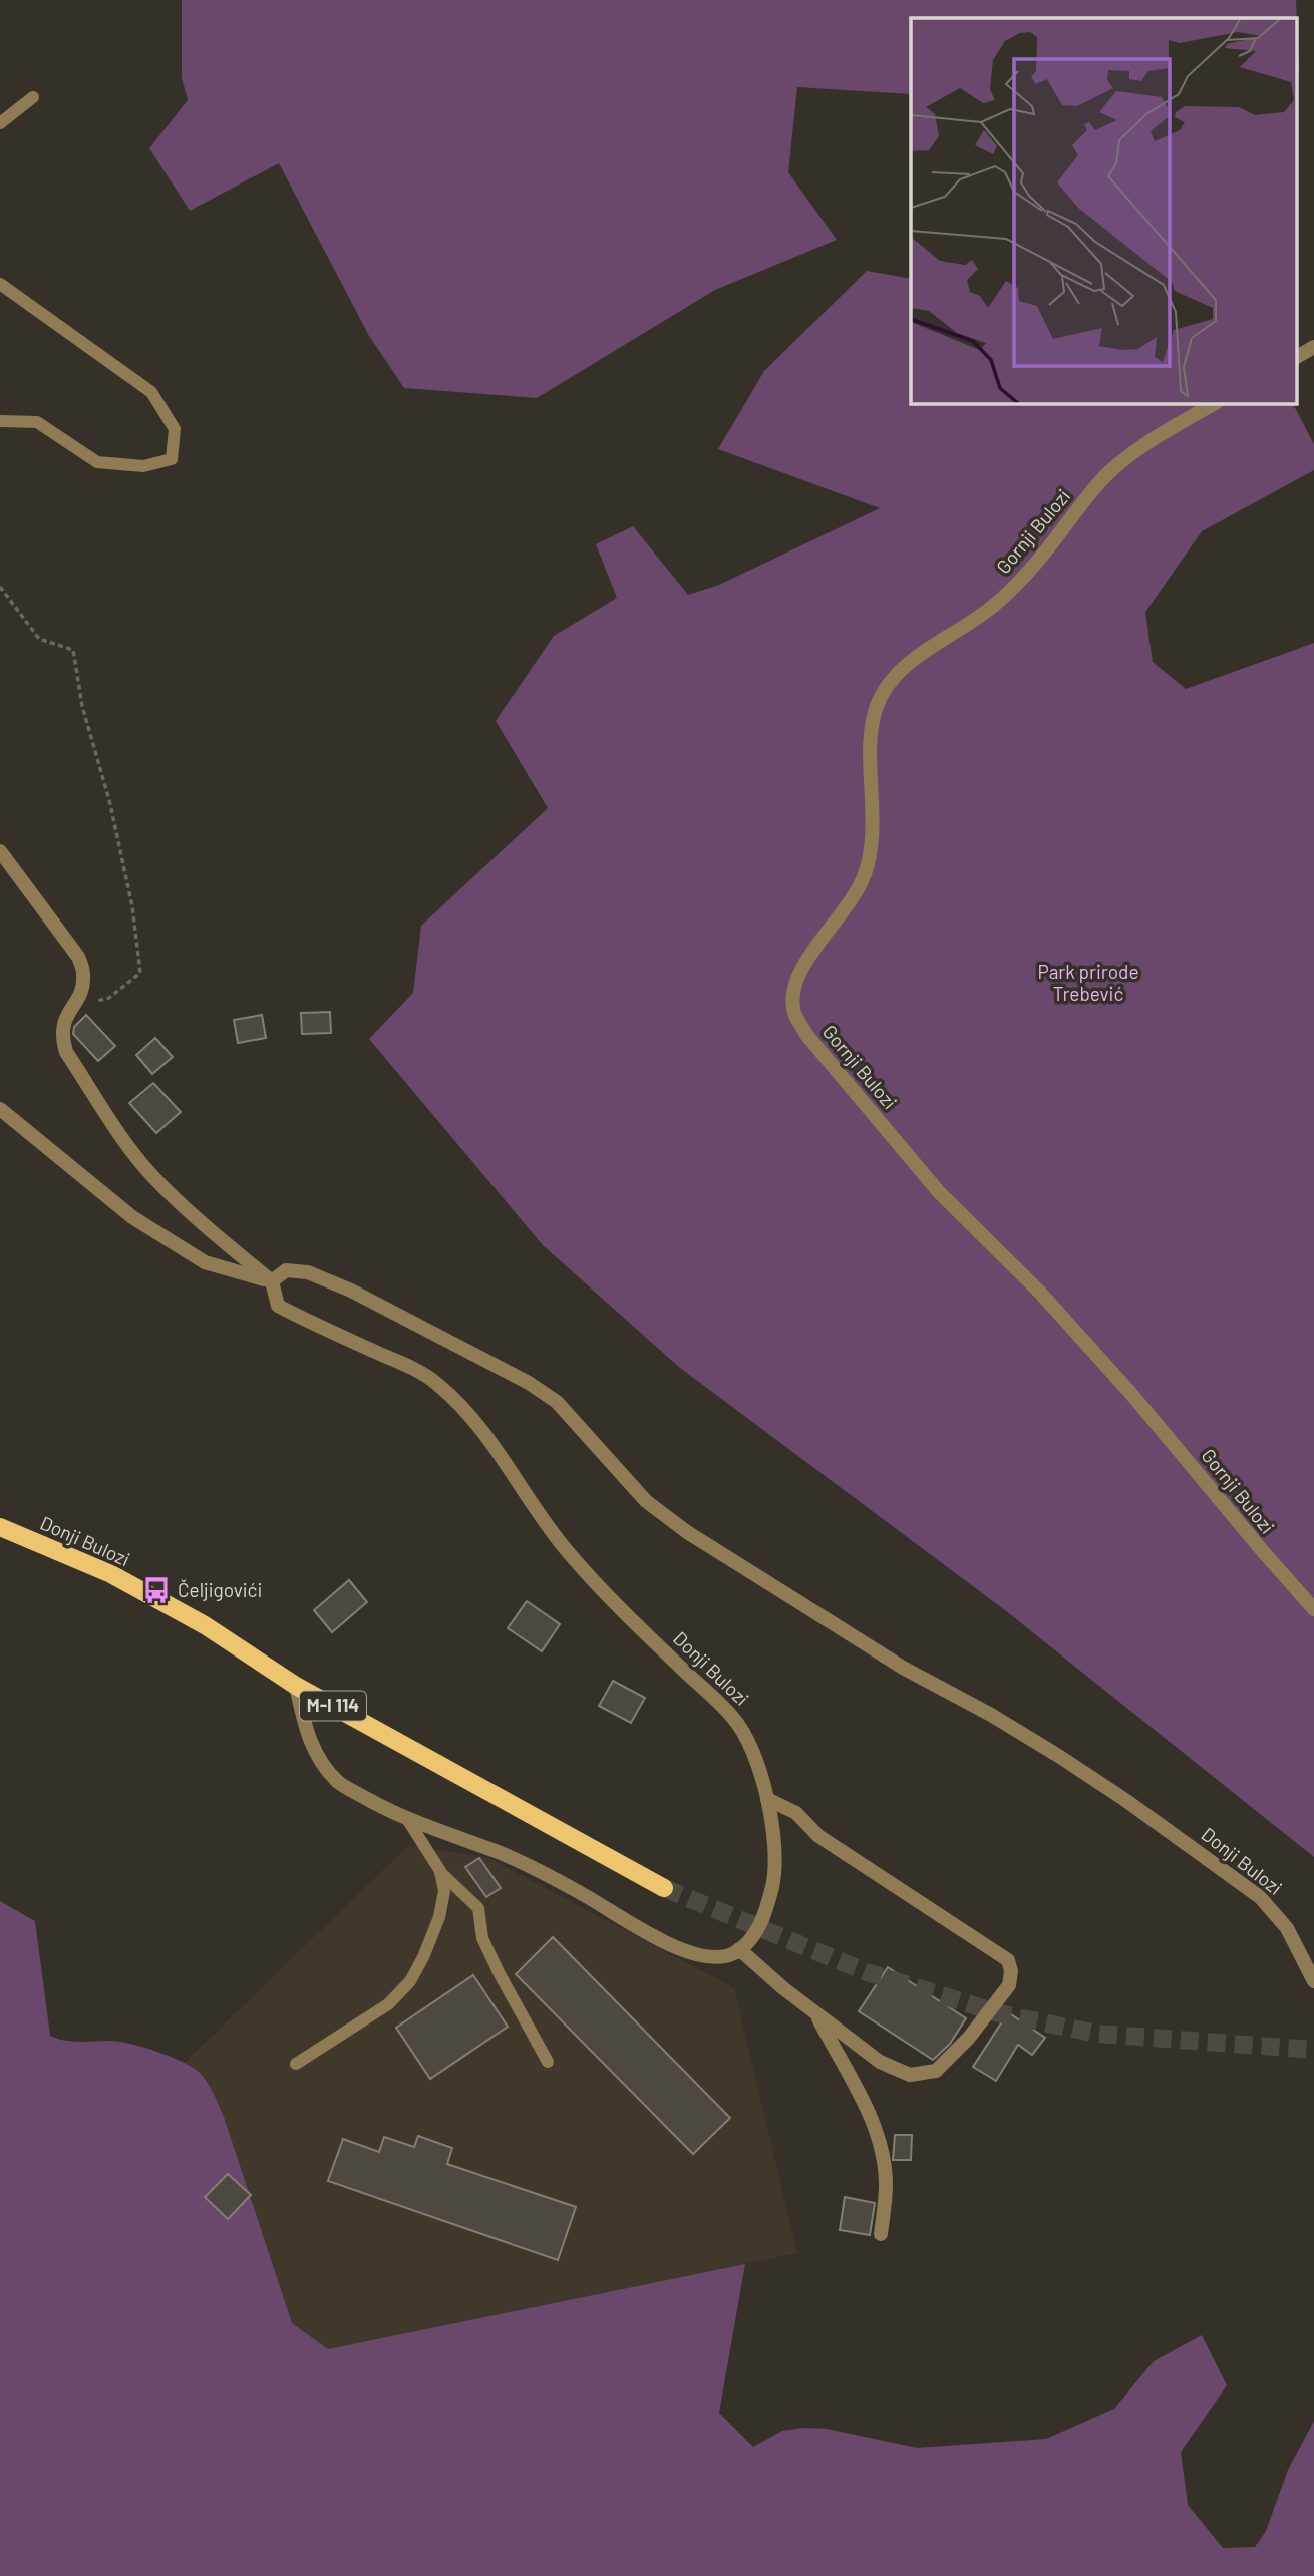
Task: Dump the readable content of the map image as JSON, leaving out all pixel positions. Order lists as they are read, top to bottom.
{
  "streets": {
    "main road": ["Donji Bulozi", "M-I 114"],
    "street": ["Gornji Bulozi"]
  },
  "parks": ["Park prirode Trebević"],
  "places": {
    "bus stop": ["Čeljigovići"]
  }
}
